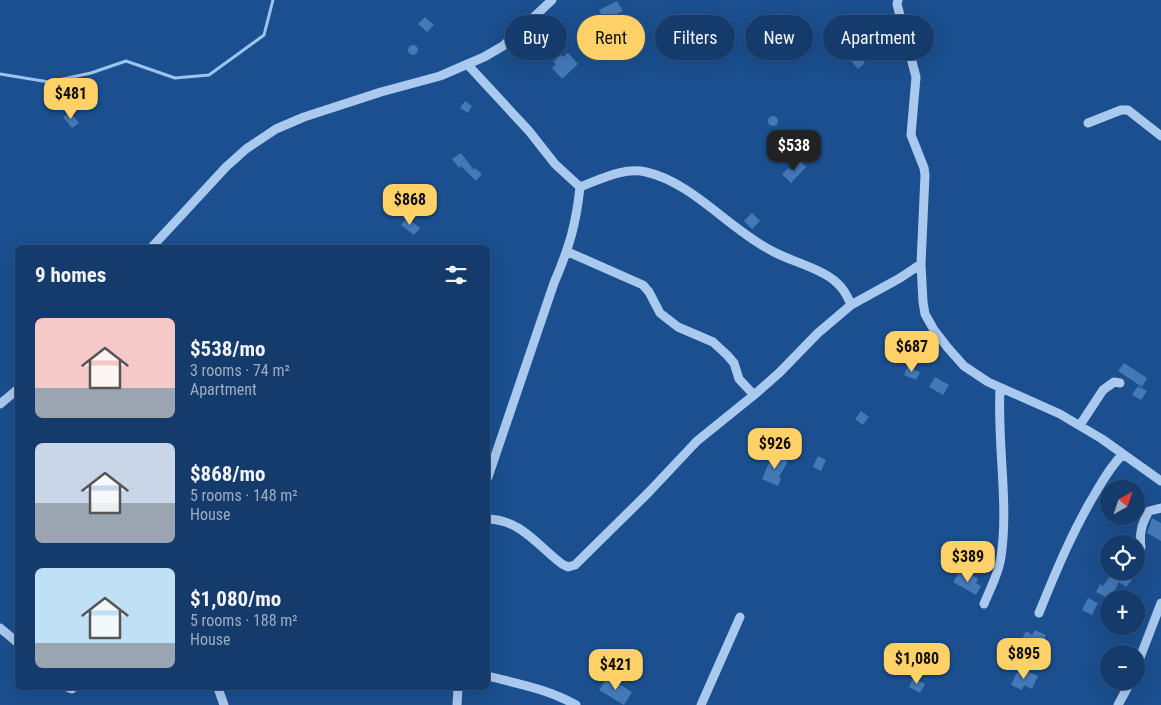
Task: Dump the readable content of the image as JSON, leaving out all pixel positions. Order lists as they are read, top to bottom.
{
  "north": "top right",
  "page": {
    "chip": [
      "Buy",
      "Rent",
      "Filters",
      "New",
      "Apartment"
    ],
    "price": [
      "$481",
      "$538",
      "$868",
      "$687",
      "$926",
      "$389",
      "$895",
      "$1,080",
      "$421"
    ],
    "heading": "9 homes",
    "list": [
      {
        "name": "$538/mo",
        "note": "3 rooms · 74 m² · Apartment"
      },
      {
        "name": "$868/mo",
        "note": "5 rooms · 148 m² · House"
      },
      {
        "name": "$1,080/mo",
        "note": "5 rooms · 188 m² · House"
      }
    ],
    "map_buttons": ["+", "−"]
  }
}
